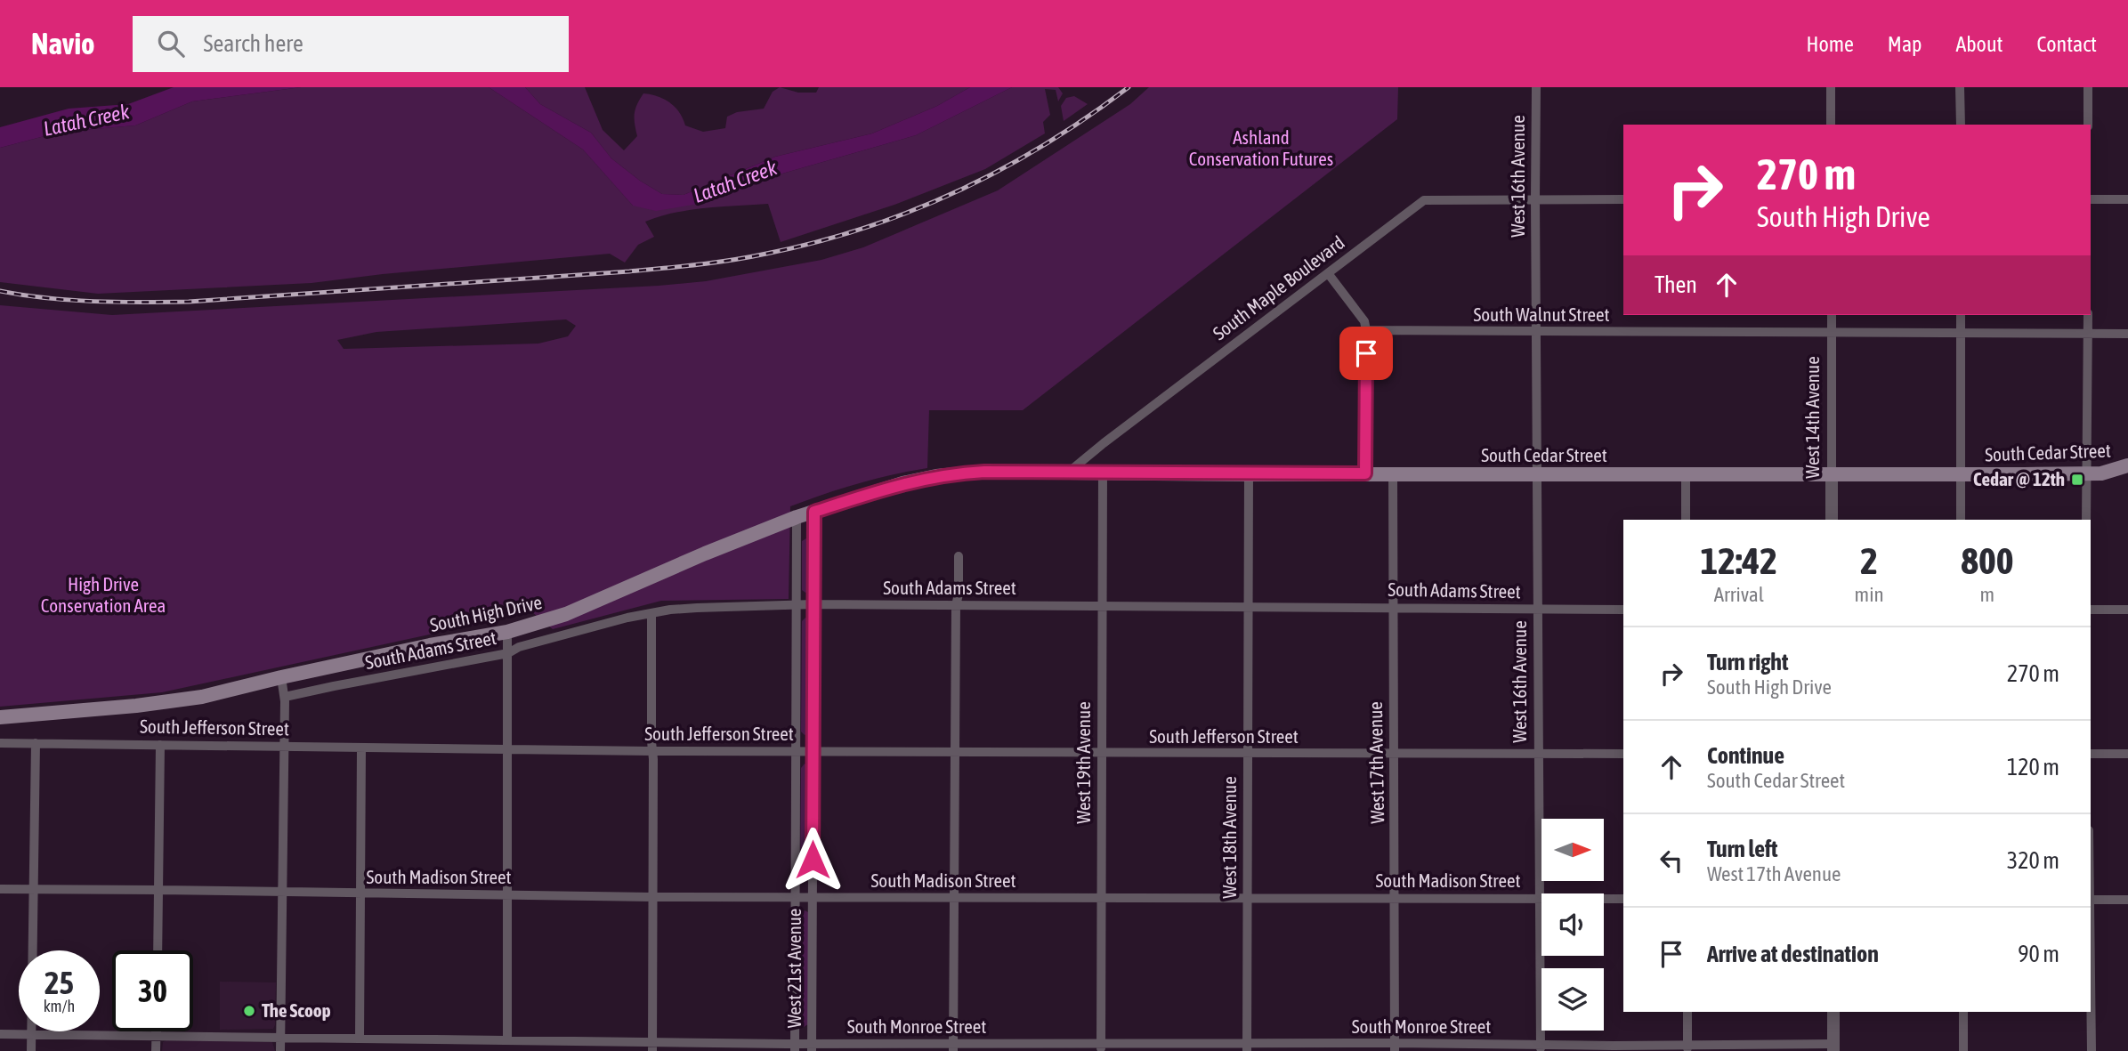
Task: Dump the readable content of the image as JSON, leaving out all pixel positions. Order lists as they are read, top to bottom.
{
  "streets": {
    "main road": ["South Cedar Street", "South High Drive"],
    "street": [
      "West 16th Avenue",
      "South Maple Boulevard",
      "South Walnut Street",
      "West 14th Avenue",
      "South Adams Street",
      "South Jefferson Street",
      "West 19th Avenue",
      "West 17th Avenue",
      "West 18th Avenue",
      "South Madison Street",
      "West 21st Avenue",
      "South Monroe Street"
    ]
  },
  "crossings": [
    ["West 16th Avenue", "South Maple Boulevard"],
    ["West 16th Avenue", "South Walnut Street"],
    ["West 16th Avenue", "South Cedar Street"],
    ["West 16th Avenue", "South Adams Street"],
    ["West 16th Avenue", "South Jefferson Street"],
    ["West 16th Avenue", "South Madison Street"],
    ["West 16th Avenue", "South Monroe Street"],
    ["South Maple Boulevard", "South Cedar Street"],
    ["South Walnut Street", "West 14th Avenue"],
    ["West 14th Avenue", "South Cedar Street"],
    ["South Cedar Street", "South High Drive"],
    ["South Cedar Street", "West 19th Avenue"],
    ["South Cedar Street", "West 17th Avenue"],
    ["South Cedar Street", "West 18th Avenue"],
    ["South Adams Street", "West 19th Avenue"],
    ["South Adams Street", "West 17th Avenue"],
    ["South Adams Street", "West 18th Avenue"],
    ["South Adams Street", "West 21st Avenue"],
    ["South High Drive", "West 21st Avenue"],
    ["South Jefferson Street", "West 19th Avenue"],
    ["South Jefferson Street", "West 17th Avenue"],
    ["South Jefferson Street", "West 18th Avenue"],
    ["South Jefferson Street", "West 21st Avenue"],
    ["West 19th Avenue", "South Madison Street"],
    ["West 19th Avenue", "South Monroe Street"],
    ["West 17th Avenue", "South Madison Street"],
    ["West 17th Avenue", "South Monroe Street"],
    ["West 18th Avenue", "South Madison Street"],
    ["West 18th Avenue", "South Monroe Street"],
    ["South Madison Street", "West 21st Avenue"],
    ["West 21st Avenue", "South Monroe Street"]
  ],
  "water": ["Latah Creek"],
  "parks": ["Ashland Conservation Futures", "High Drive Conservation Area"],
  "places": {
    "transit": ["Cedar @ 12th"],
    "other": ["The Scoop"]
  },
  "north": "right",
  "page": {
    "header": "Navio",
    "search": "Search here",
    "nav": [
      "Home",
      "Map",
      "About",
      "Contact"
    ],
    "turn": ["270 m", "South High Drive"],
    "then": "Then",
    "eta": [
      "12:42",
      "Arrival",
      "2",
      "min",
      "800",
      "m"
    ],
    "list": [
      {
        "name": "Turn right",
        "note": "South High Drive",
        "value": "270 m"
      },
      {
        "name": "Continue",
        "note": "South Cedar Street",
        "value": "120 m"
      },
      {
        "name": "Turn left",
        "note": "West 17th Avenue",
        "value": "320 m"
      },
      {
        "name": "Arrive at destination",
        "value": "90 m"
      }
    ],
    "speed": "25 km/h",
    "limit": "30"
  }
}
